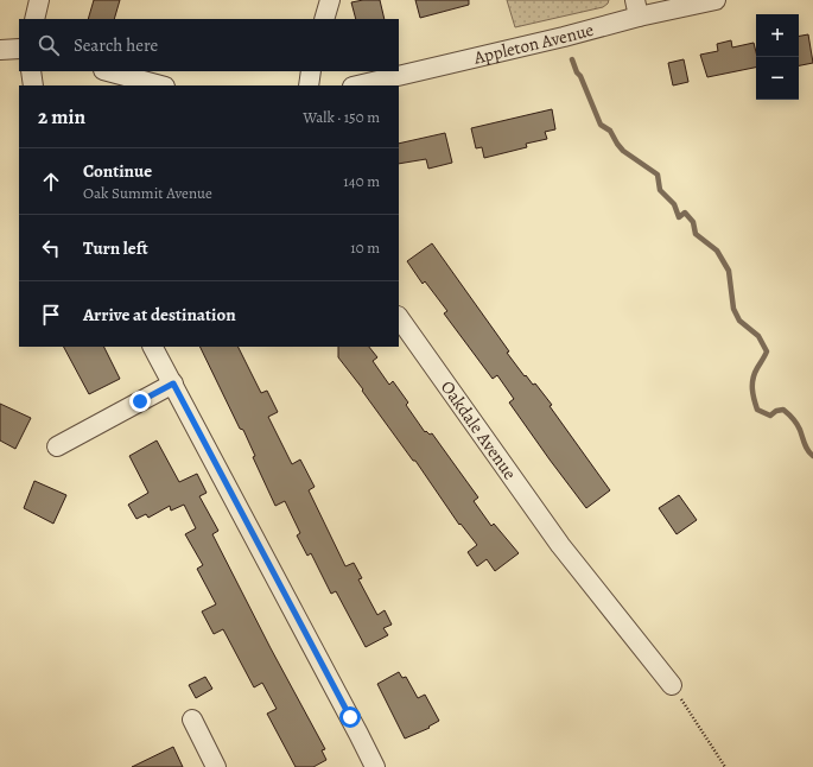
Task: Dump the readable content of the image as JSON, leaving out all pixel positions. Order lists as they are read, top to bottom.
{
  "streets": {
    "street": ["Appleton Avenue", "Oakdale Avenue"]
  },
  "page": {
    "map_buttons": ["+", "−"],
    "search": "Search here",
    "heading": ["2 min", "Walk · 150 m"],
    "list": [
      ["Continue", "Oak Summit Avenue", "140 m"],
      ["Turn left", "10 m"],
      "Arrive at destination"
    ]
  }
}
